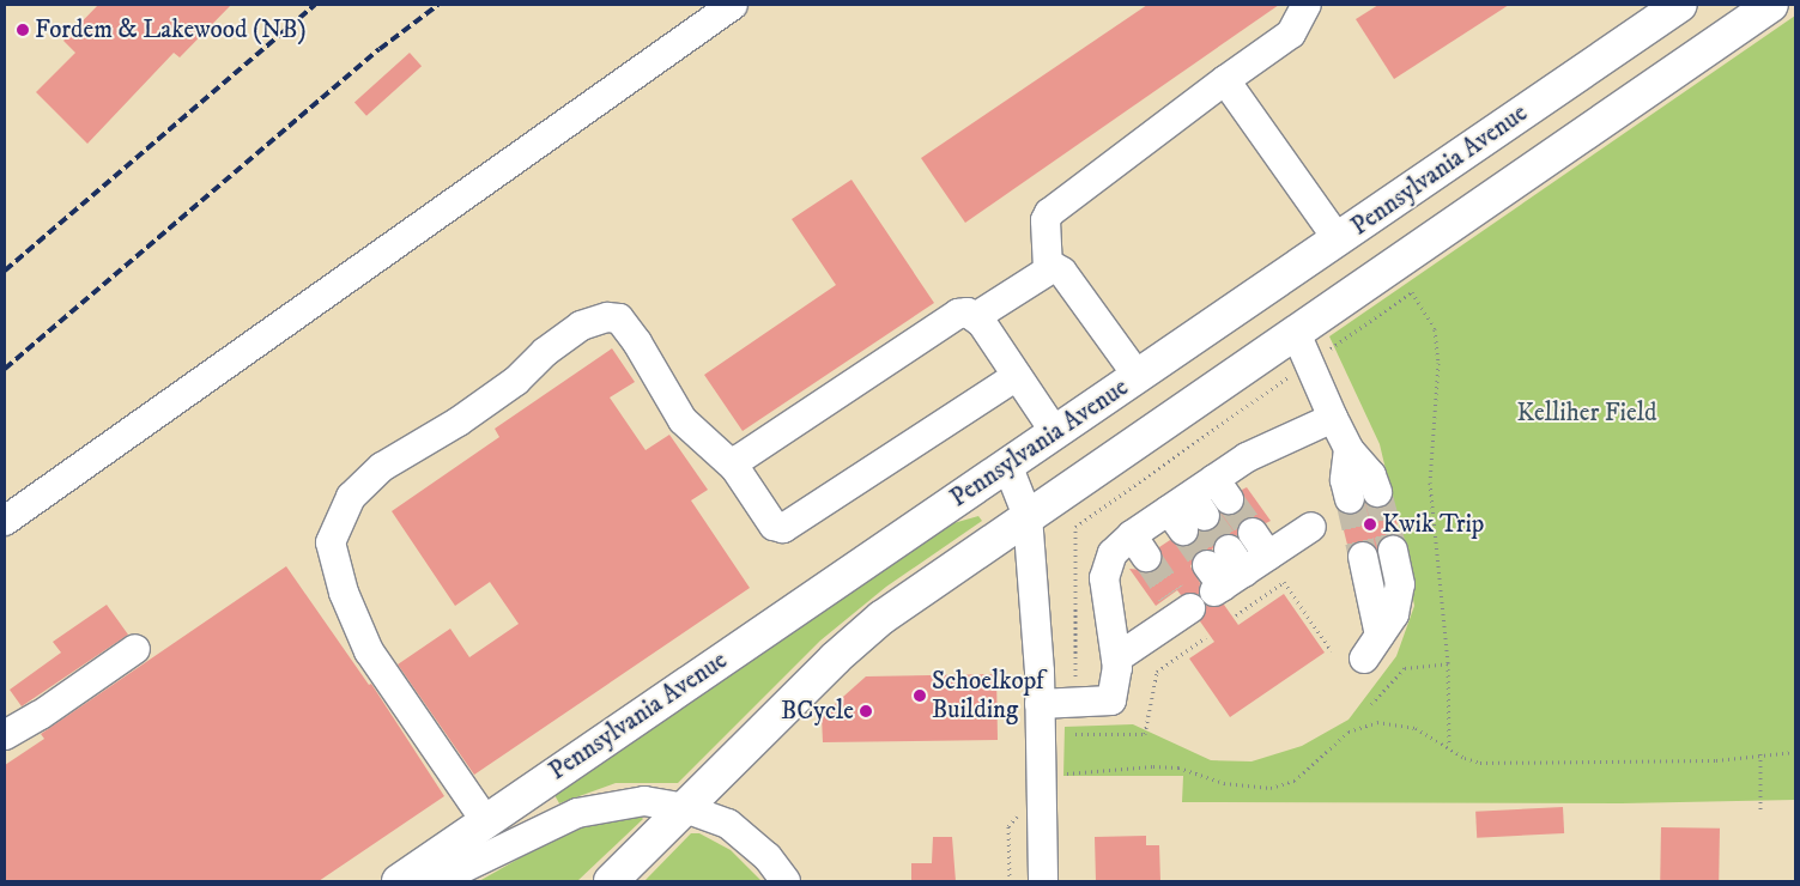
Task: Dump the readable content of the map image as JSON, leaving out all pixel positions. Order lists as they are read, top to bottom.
{
  "streets": {
    "main road": ["Pennsylvania Avenue"]
  },
  "parks": ["Kelliher Field"],
  "places": [
    "Fordem & Lakewood (NB)",
    "Kwik Trip",
    "Schoelkopf Building",
    "BCycle"
  ]
}
